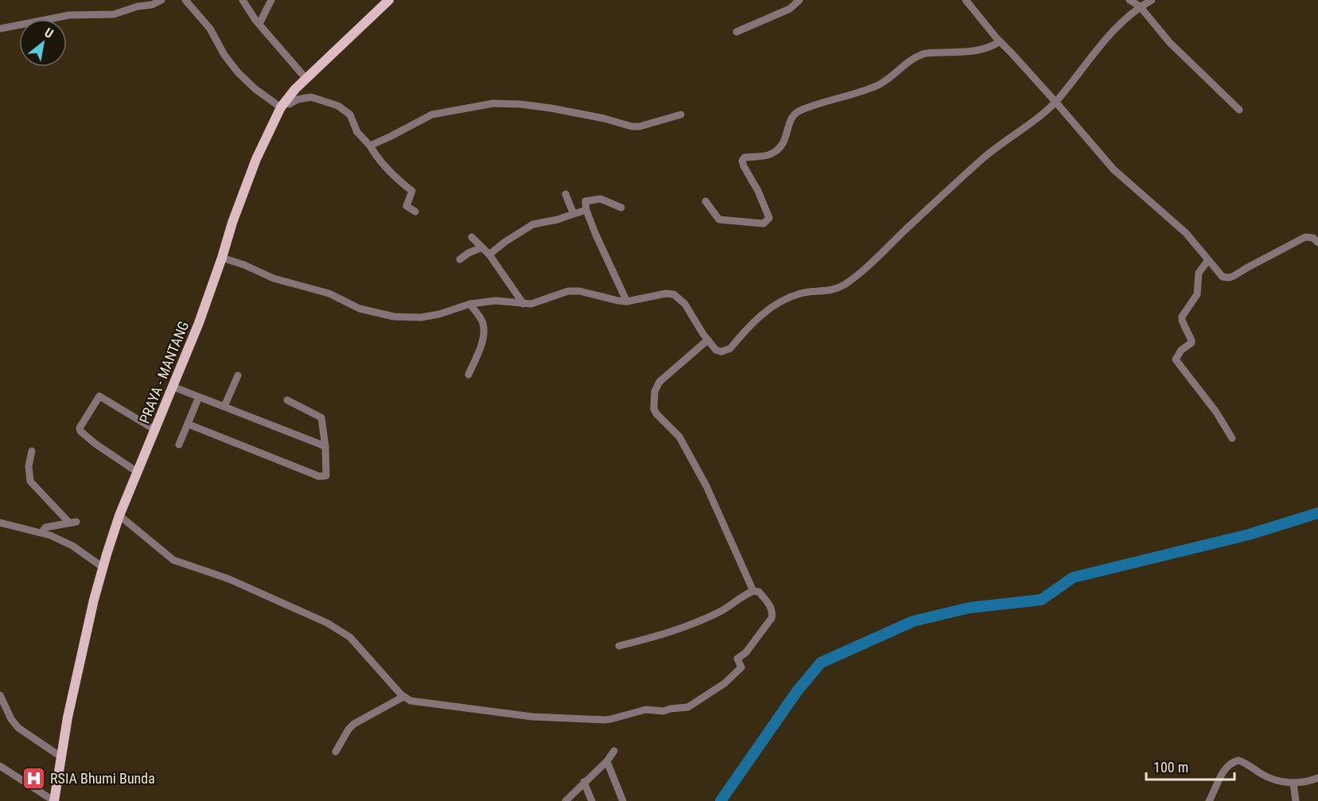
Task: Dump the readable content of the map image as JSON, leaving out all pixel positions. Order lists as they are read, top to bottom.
{
  "streets": {
    "main road": ["PRAYA - MANTANG"]
  },
  "places": {
    "hospital": ["RSIA Bhumi Bunda"]
  },
  "scale_bar": "100 m",
  "north": "top right"
}
